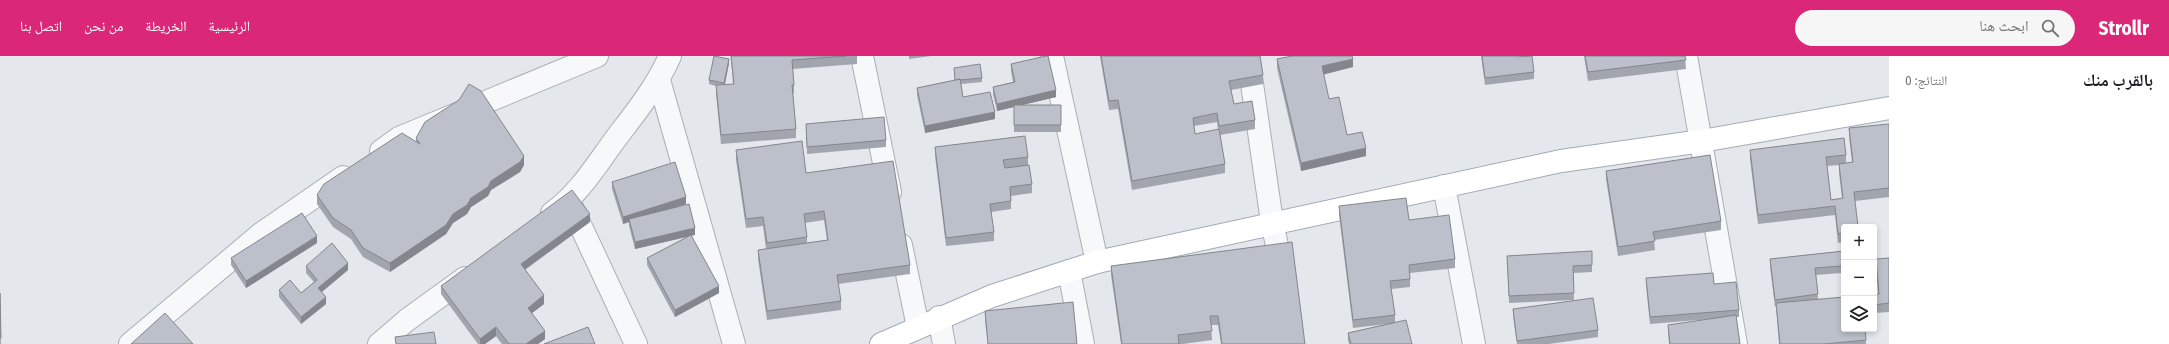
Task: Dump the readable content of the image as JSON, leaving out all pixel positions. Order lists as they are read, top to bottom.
{
  "page": {
    "header": "Strollr",
    "search": "ابحث هنا",
    "nav": [
      "الرئيسية",
      "الخريطة",
      "من نحن",
      "اتصل بنا"
    ],
    "heading": ["بالقرب منك", "النتائج: 0"],
    "map_buttons": ["+", "−"]
  }
}
